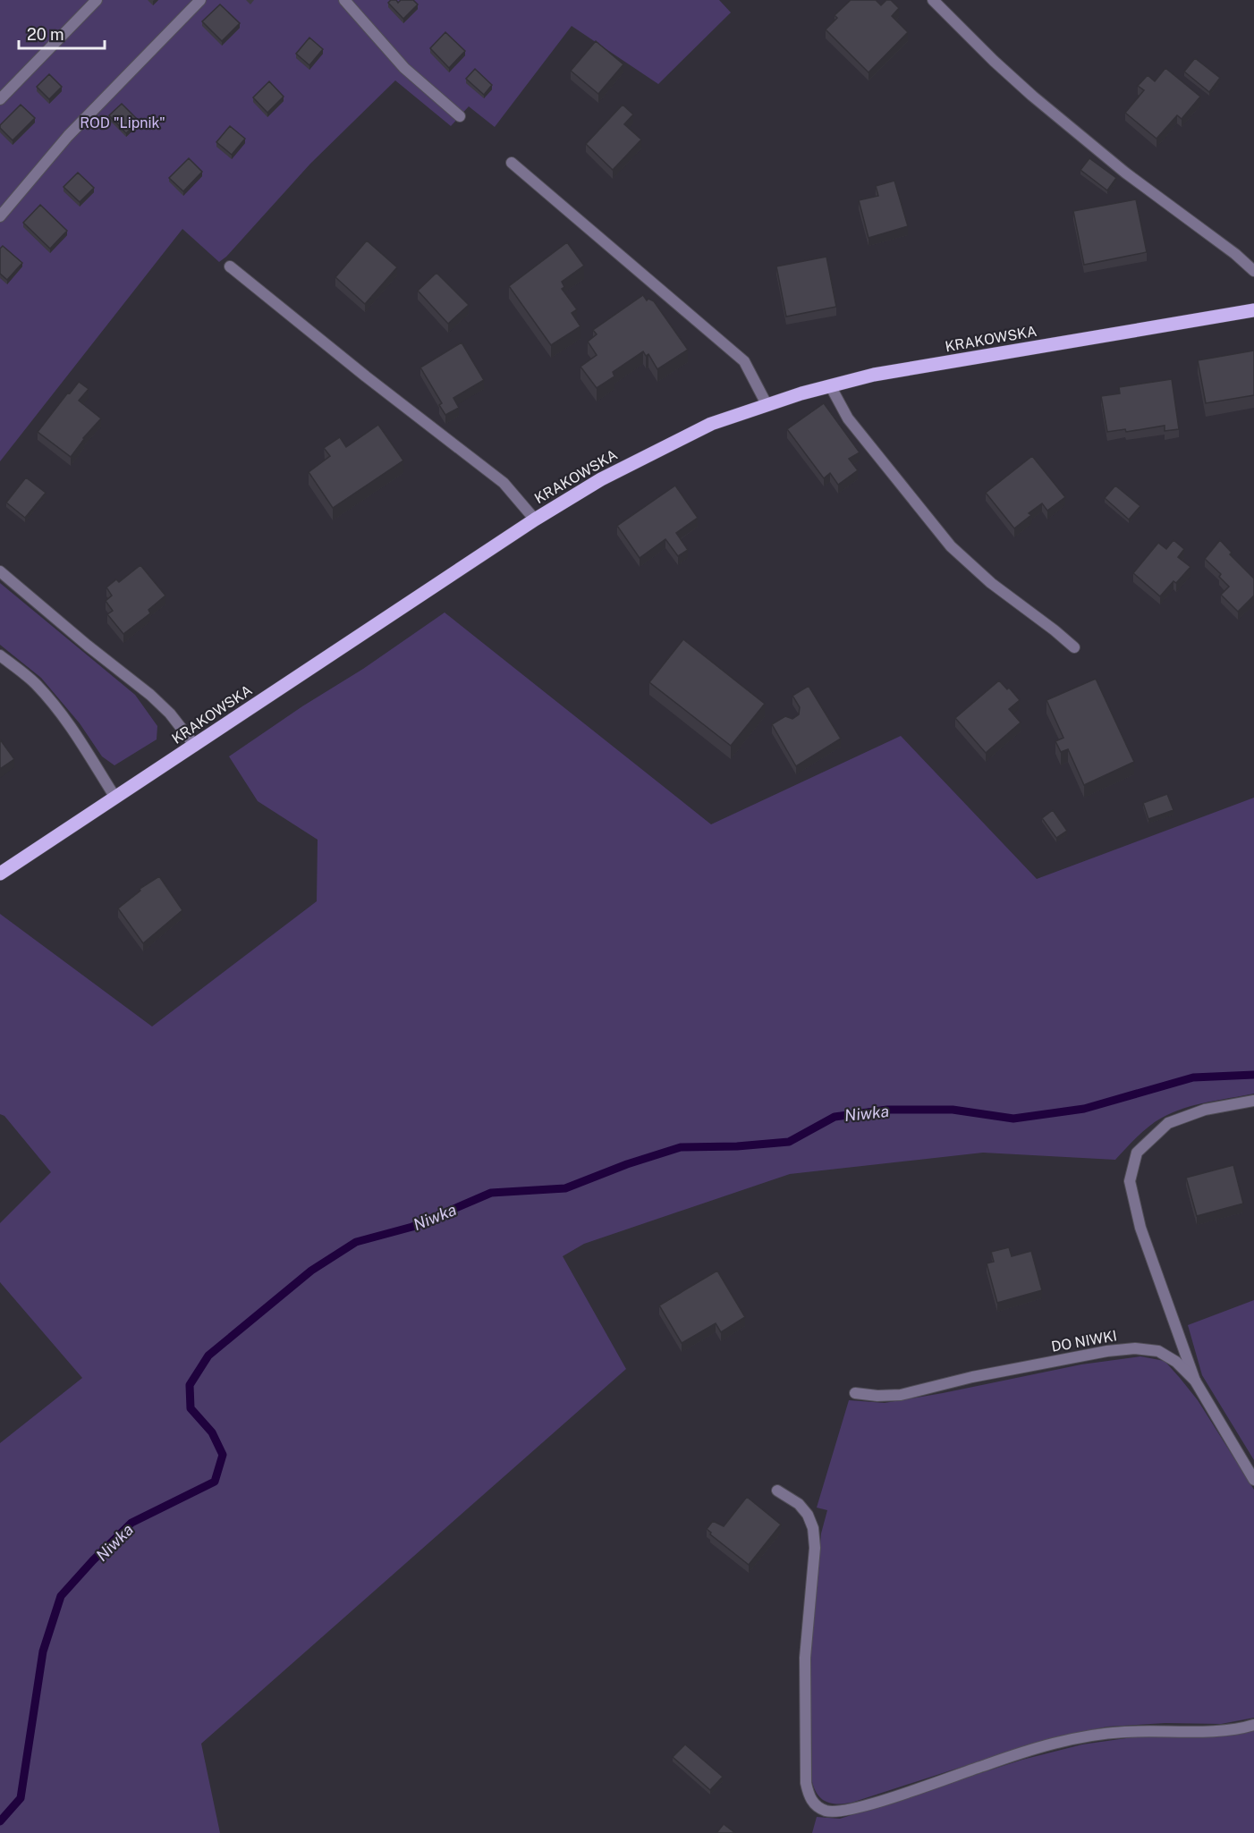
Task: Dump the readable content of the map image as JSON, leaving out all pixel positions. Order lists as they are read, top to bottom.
{
  "streets": {
    "main road": ["KRAKOWSKA"],
    "street": ["DO NIWKI"]
  },
  "water": ["Niwka"],
  "parks": ["ROD \"Lipnik\""],
  "scale_bar": "20 m"
}
